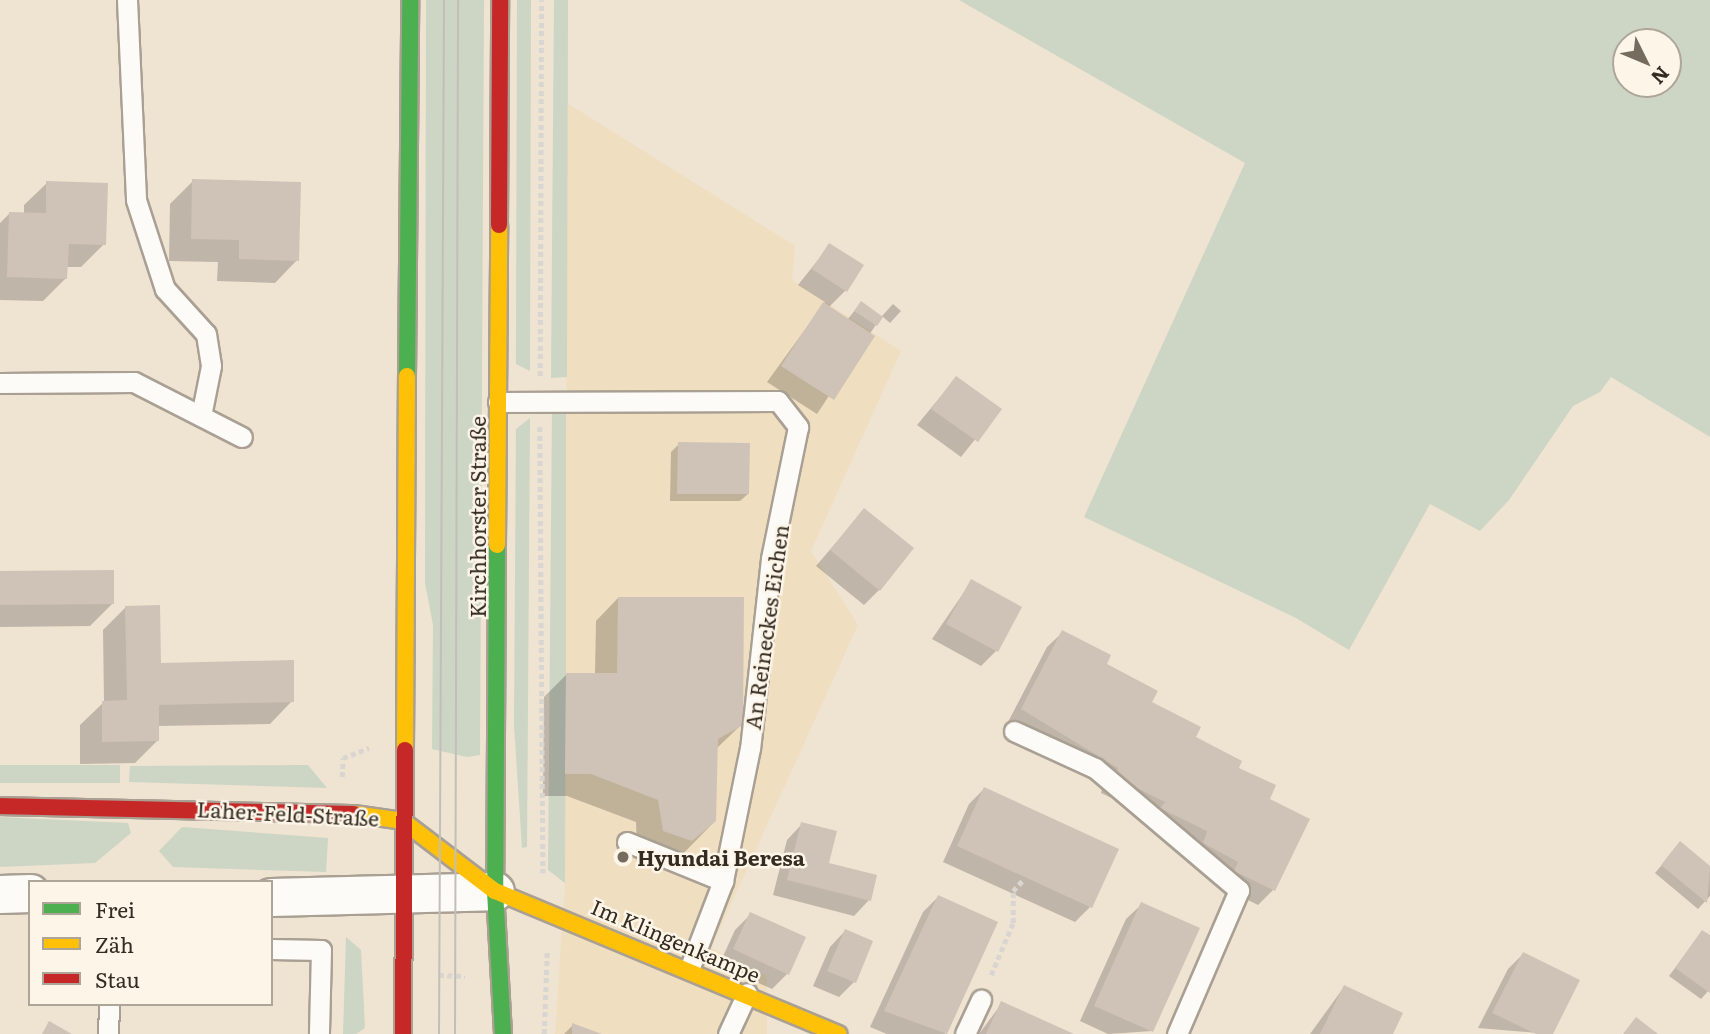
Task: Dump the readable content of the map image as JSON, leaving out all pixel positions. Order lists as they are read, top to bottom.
{
  "streets": {
    "main road": ["Kirchhorster Straße", "Laher-Feld-Straße", "Im Klingenkampe"],
    "lane": ["An Reineckes Eichen"]
  },
  "crossings": [
    ["Kirchhorster Straße", "An Reineckes Eichen"],
    ["Kirchhorster Straße", "Laher-Feld-Straße"],
    ["Kirchhorster Straße", "Im Klingenkampe"],
    ["An Reineckes Eichen", "Im Klingenkampe"],
    ["Laher-Feld-Straße", "Im Klingenkampe"]
  ],
  "places": ["Hyundai Beresa"],
  "legend": ["Frei", "Zäh", "Stau"],
  "north": "bottom right"
}
